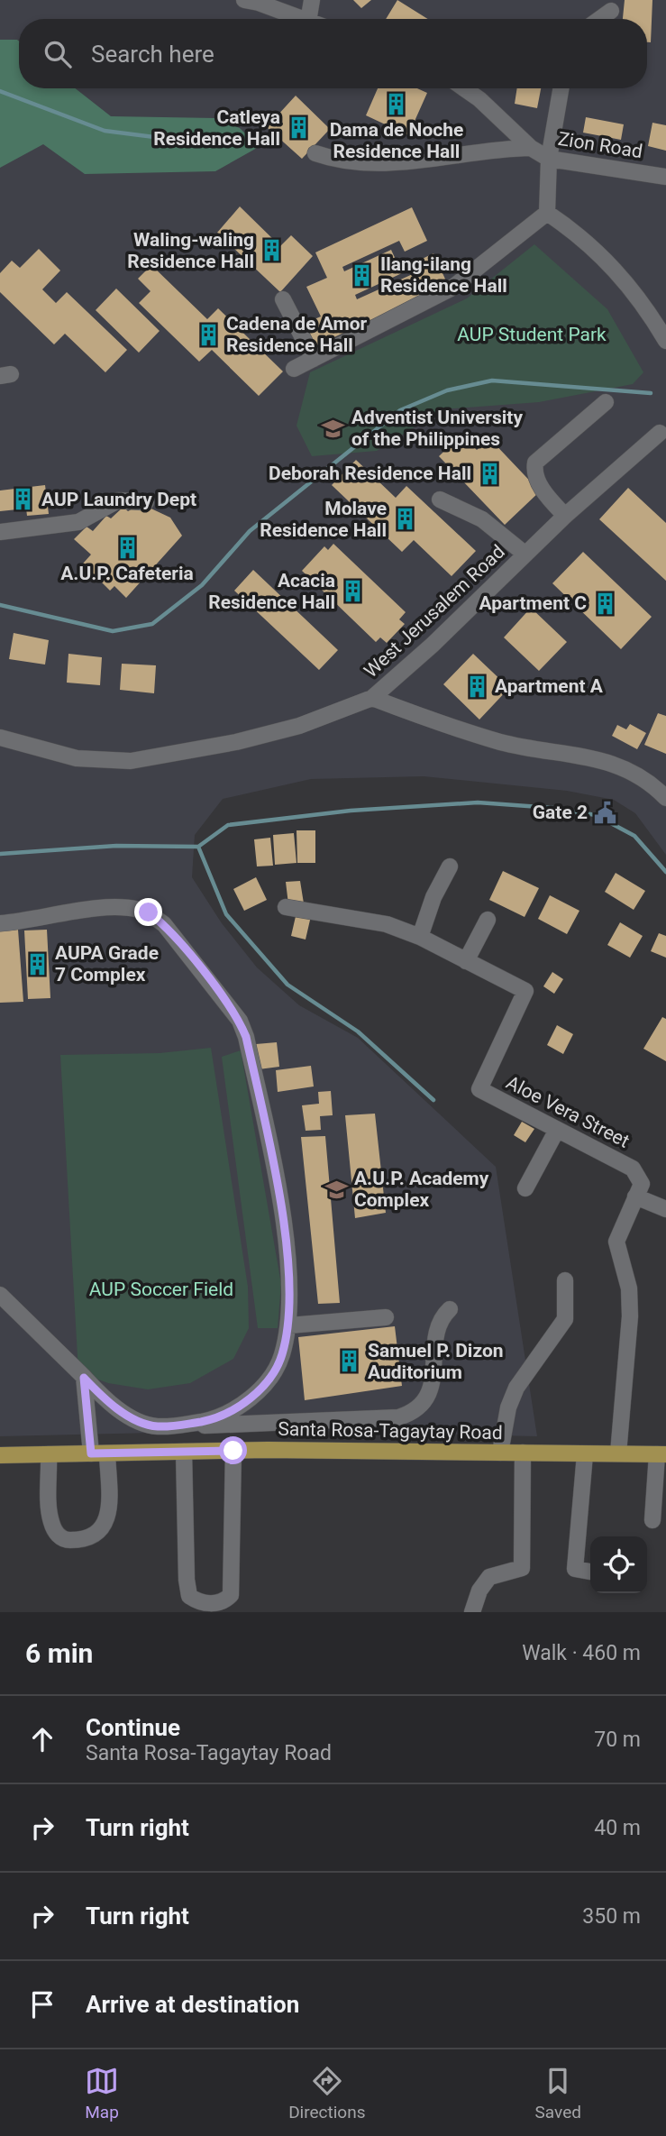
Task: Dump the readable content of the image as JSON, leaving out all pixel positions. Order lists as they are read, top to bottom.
{
  "streets": {
    "main road": ["Santa Rosa-Tagaytay Road"],
    "street": ["Zion Road", "West Jerusalem Road", "Aloe Vera Street"]
  },
  "crossings": [
    ["Aloe Vera Street", "Santa Rosa-Tagaytay Road"]
  ],
  "parks": ["AUP Student Park", "AUP Soccer Field"],
  "places": {
    "building": [
      "Dama de Noche Residence Hall",
      "Catleya Residence Hall",
      "Waling-waling Residence Hall",
      "Ilang-ilang Residence Hall",
      "Cadena de Amor Residence Hall",
      "Deborah Residence Hall",
      "AUP Laundry Dept",
      "Molave Residence Hall",
      "A.U.P. Cafeteria",
      "Acacia Residence Hall",
      "Apartment C",
      "Apartment A",
      "AUPA Grade 7 Complex",
      "Samuel P. Dizon Auditorium"
    ],
    "school or university": ["Adventist University of the Philippines", "A.U.P. Academy Complex"],
    "public building": ["Gate 2"]
  },
  "page": {
    "search": "Search here",
    "heading": ["6 min", "Walk · 460 m"],
    "list": [
      ["Continue", "Santa Rosa-Tagaytay Road", "70 m"],
      ["Turn right", "40 m"],
      ["Turn right", "350 m"],
      "Arrive at destination"
    ],
    "nav": ["Map", "Directions", "Saved"]
  }
}
